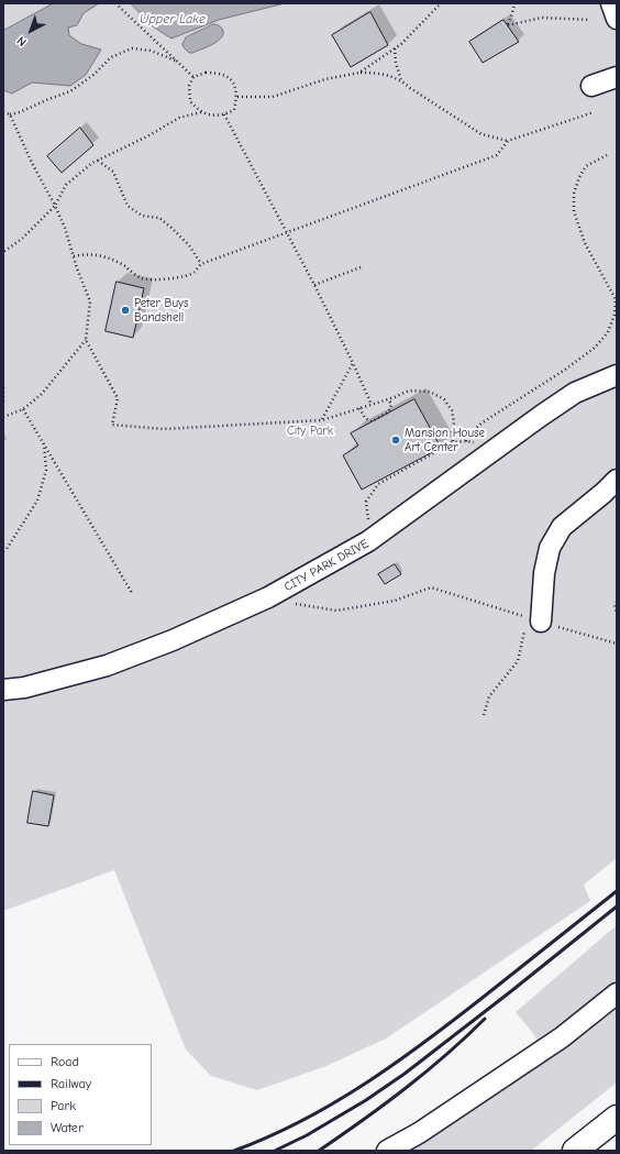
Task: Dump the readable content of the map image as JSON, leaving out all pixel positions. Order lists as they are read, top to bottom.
{
  "streets": {
    "street": ["CITY PARK DRIVE"]
  },
  "water": ["Upper Lake"],
  "parks": ["City Park"],
  "places": ["Peter Buys Bandshell", "Mansion House Art Center"],
  "legend": [
    "Road",
    "Railway",
    "Park",
    "Water"
  ],
  "north": "bottom left"
}
